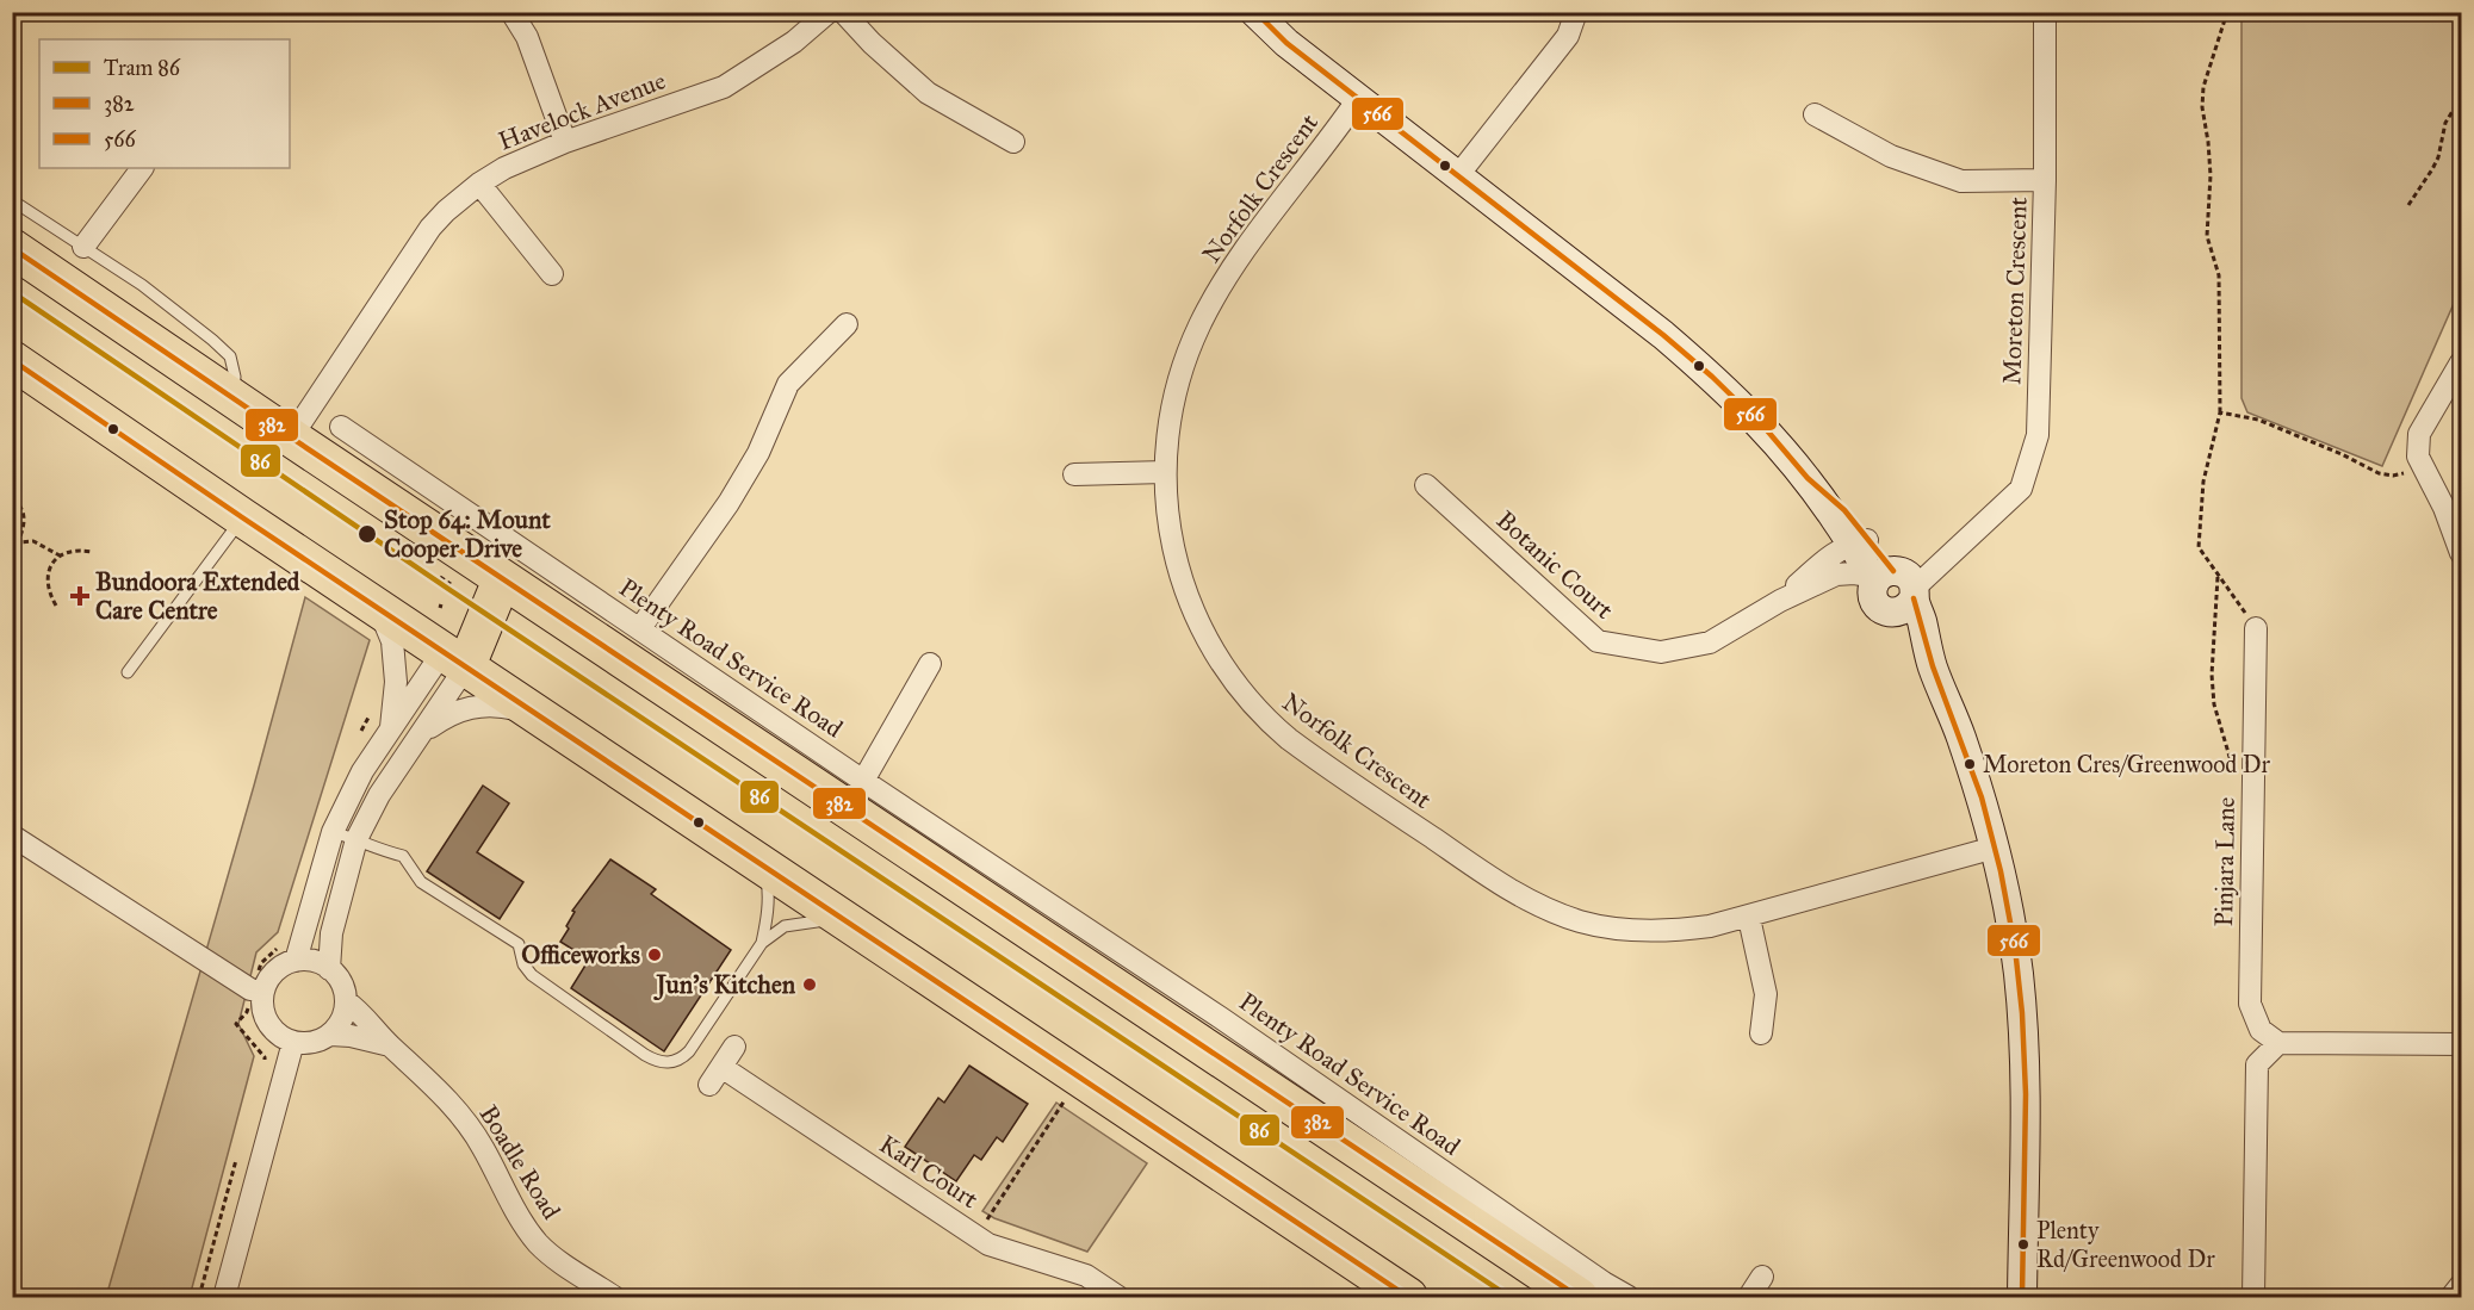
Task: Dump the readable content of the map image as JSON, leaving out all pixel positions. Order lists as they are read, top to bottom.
{
  "streets": {
    "street": [
      "Havelock Avenue",
      "Norfolk Crescent",
      "Moreton Crescent",
      "Botanic Court",
      "Plenty Road Service Road",
      "Pinjara Lane",
      "Boadle Road",
      "Karl Court"
    ]
  },
  "crossings": [
    ["Moreton Crescent", "Botanic Court"]
  ],
  "places": {
    "other": [
      "Stop 64: Mount Cooper Drive",
      "Moreton Cres/Greenwood Dr",
      "Officeworks",
      "Jun's Kitchen",
      "Plenty Rd/Greenwood Dr"
    ],
    "health": ["Bundoora Extended Care Centre"]
  },
  "lines": ["transit line 566", "transit line 382", "tram line 86"],
  "legend": ["Tram 86", "382", "566"]
}
